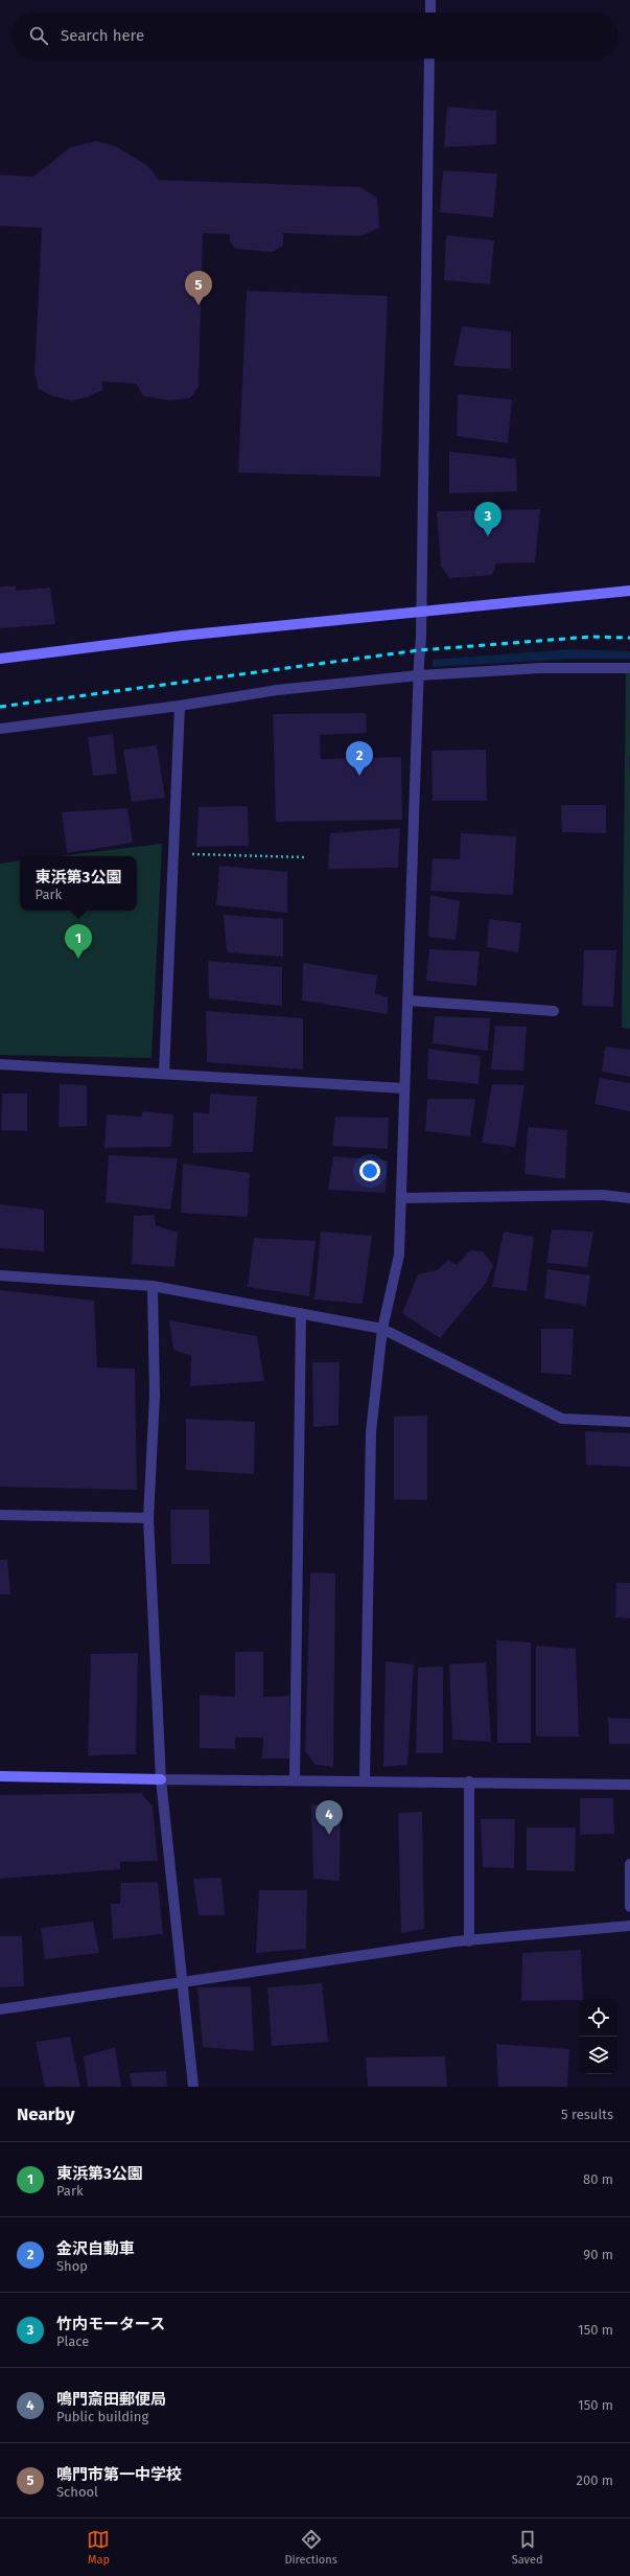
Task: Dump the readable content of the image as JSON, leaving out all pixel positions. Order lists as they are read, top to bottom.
{
  "page": {
    "search": "Search here",
    "pins": [
      "5",
      "3",
      "2",
      "1",
      "4"
    ],
    "popup": ["東浜第3公園", "Park"],
    "heading": ["Nearby", "5 results"],
    "list": [
      {
        "mark": "1",
        "name": "東浜第3公園",
        "note": "Park",
        "value": "80 m"
      },
      {
        "mark": "2",
        "name": "金沢自動車",
        "note": "Shop",
        "value": "90 m"
      },
      {
        "mark": "3",
        "name": "竹内モータース",
        "note": "Place",
        "value": "150 m"
      },
      {
        "mark": "4",
        "name": "鳴門斎田郵便局",
        "note": "Public building",
        "value": "150 m"
      },
      {
        "mark": "5",
        "name": "鳴門市第一中学校",
        "note": "School",
        "value": "200 m"
      }
    ],
    "nav": ["Map", "Directions", "Saved"]
  }
}
